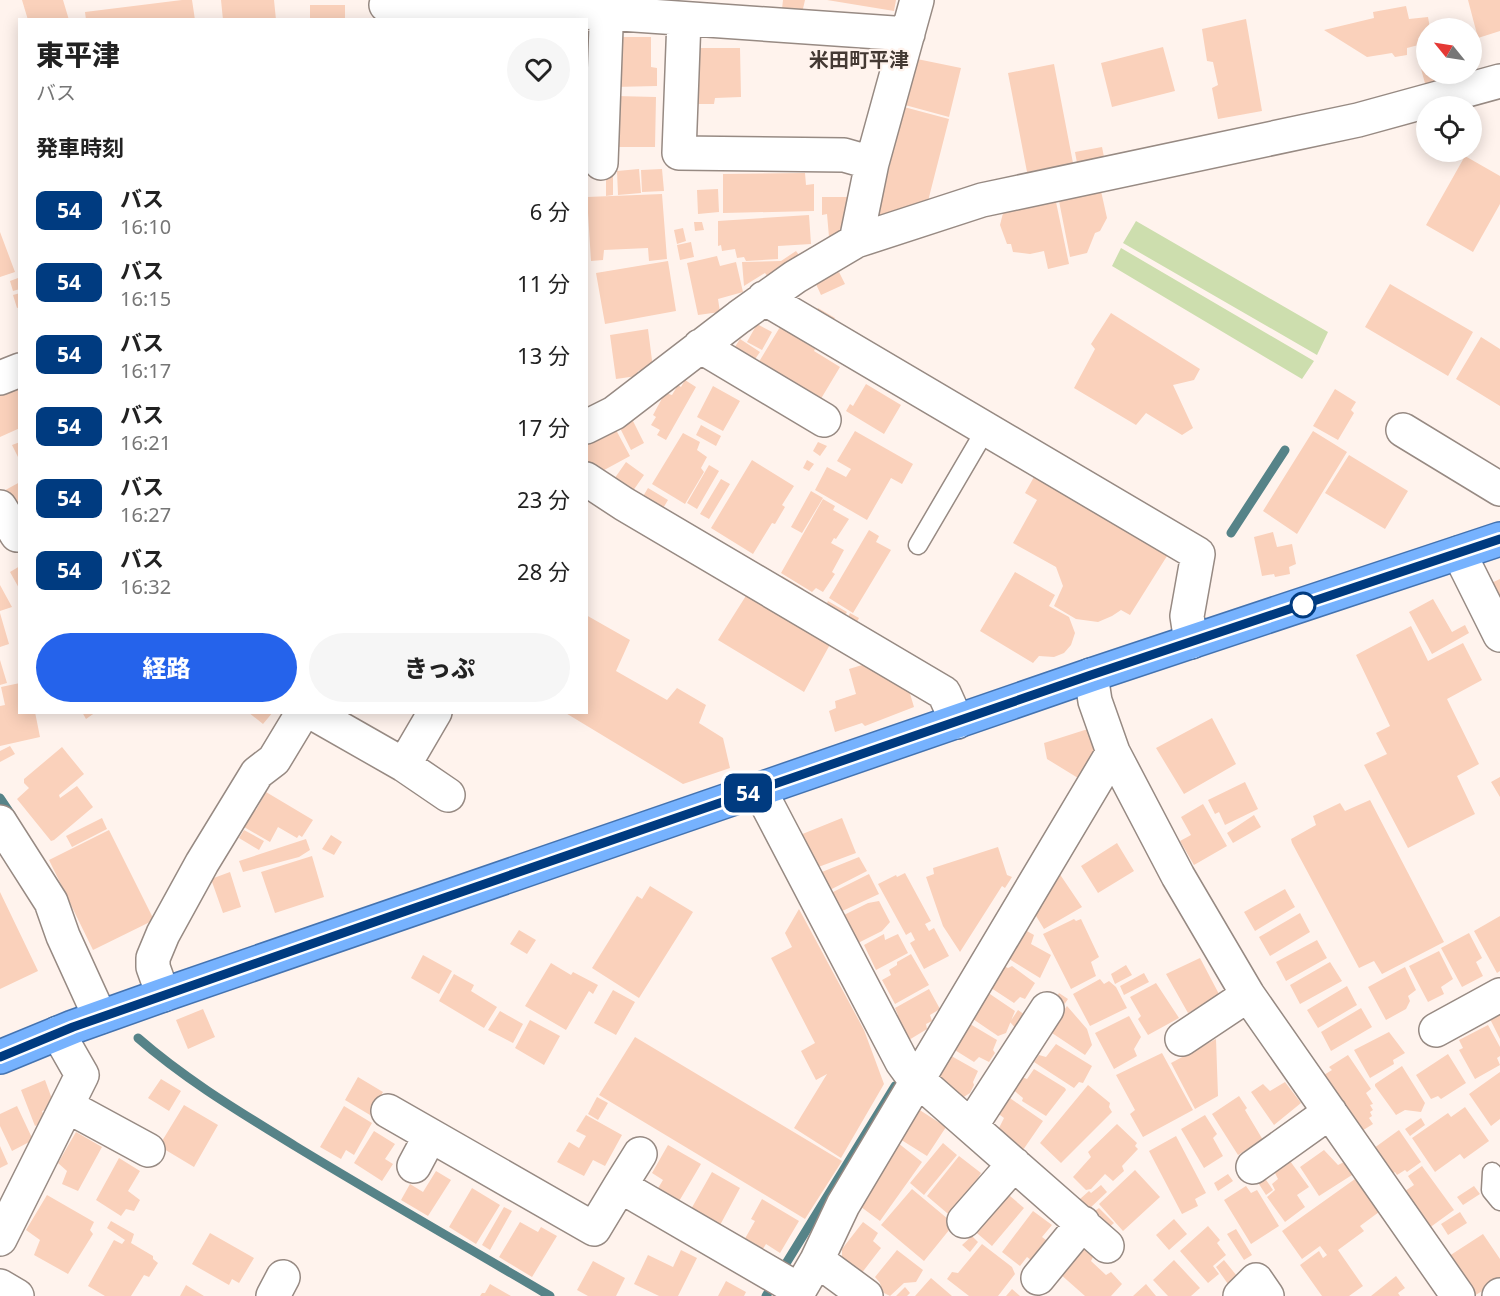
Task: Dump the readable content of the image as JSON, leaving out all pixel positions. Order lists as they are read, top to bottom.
{
  "districts": ["米田町平津"],
  "lines": ["bus line 54"],
  "north": "top left",
  "page": {
    "on_map": "54",
    "heading": [
      ["東平津", "バス"],
      "発車時刻"
    ],
    "list": [
      {
        "mark": "54",
        "name": "バス",
        "note": "16:10",
        "value": "6 分"
      },
      {
        "mark": "54",
        "name": "バス",
        "note": "16:15",
        "value": "11 分"
      },
      {
        "mark": "54",
        "name": "バス",
        "note": "16:17",
        "value": "13 分"
      },
      {
        "mark": "54",
        "name": "バス",
        "note": "16:21",
        "value": "17 分"
      },
      {
        "mark": "54",
        "name": "バス",
        "note": "16:27",
        "value": "23 分"
      },
      {
        "mark": "54",
        "name": "バス",
        "note": "16:32",
        "value": "28 分"
      }
    ],
    "buttons": ["経路", "きっぷ"]
  }
}
